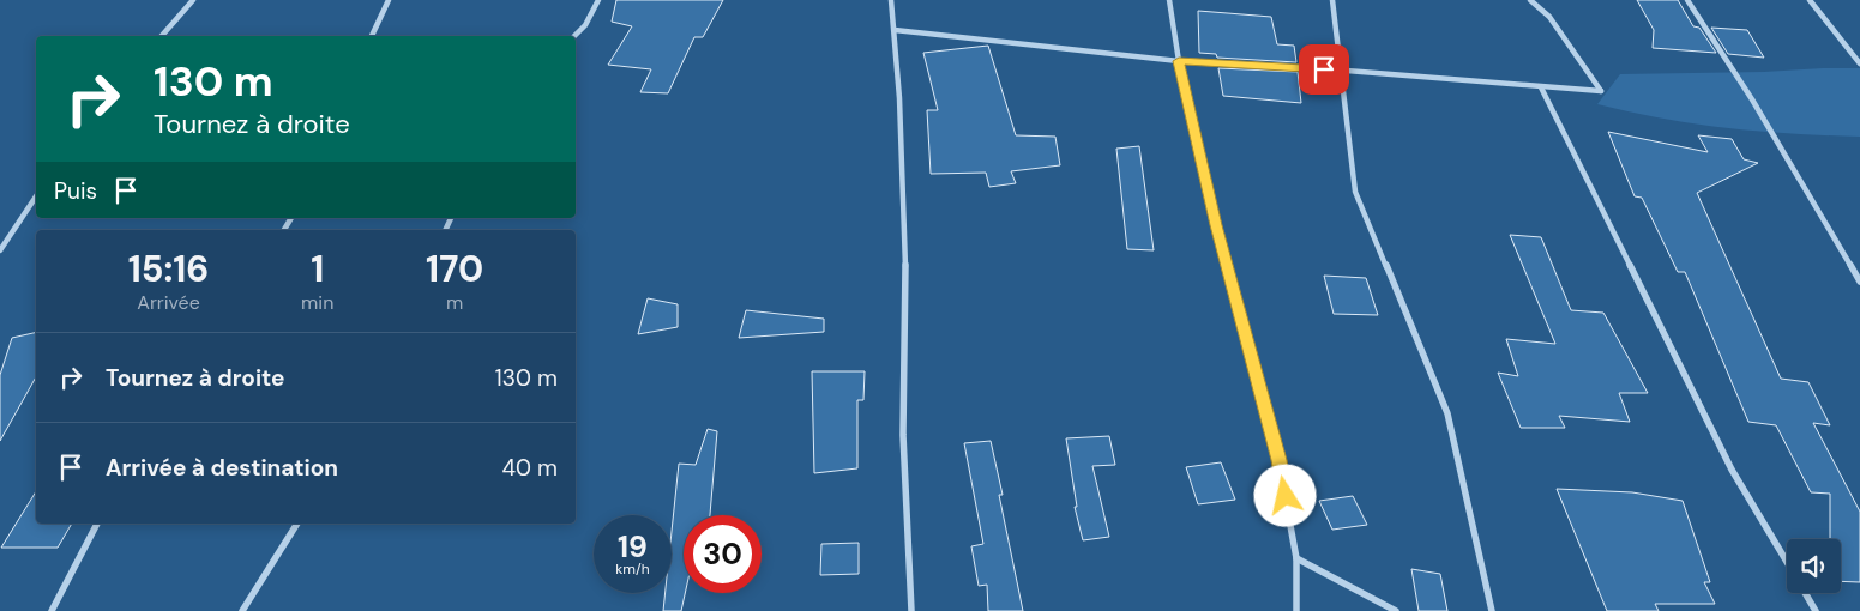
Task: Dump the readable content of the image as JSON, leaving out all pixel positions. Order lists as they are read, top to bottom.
{
  "page": {
    "turn": ["130 m", "Tournez à droite"],
    "then": "Puis",
    "eta": [
      "15:16",
      "Arrivée",
      "1",
      "min",
      "170",
      "m"
    ],
    "list": [
      {
        "name": "Tournez à droite",
        "value": "130 m"
      },
      {
        "name": "Arrivée à destination",
        "value": "40 m"
      }
    ],
    "speed": "19 km/h",
    "limit": "30"
  }
}
